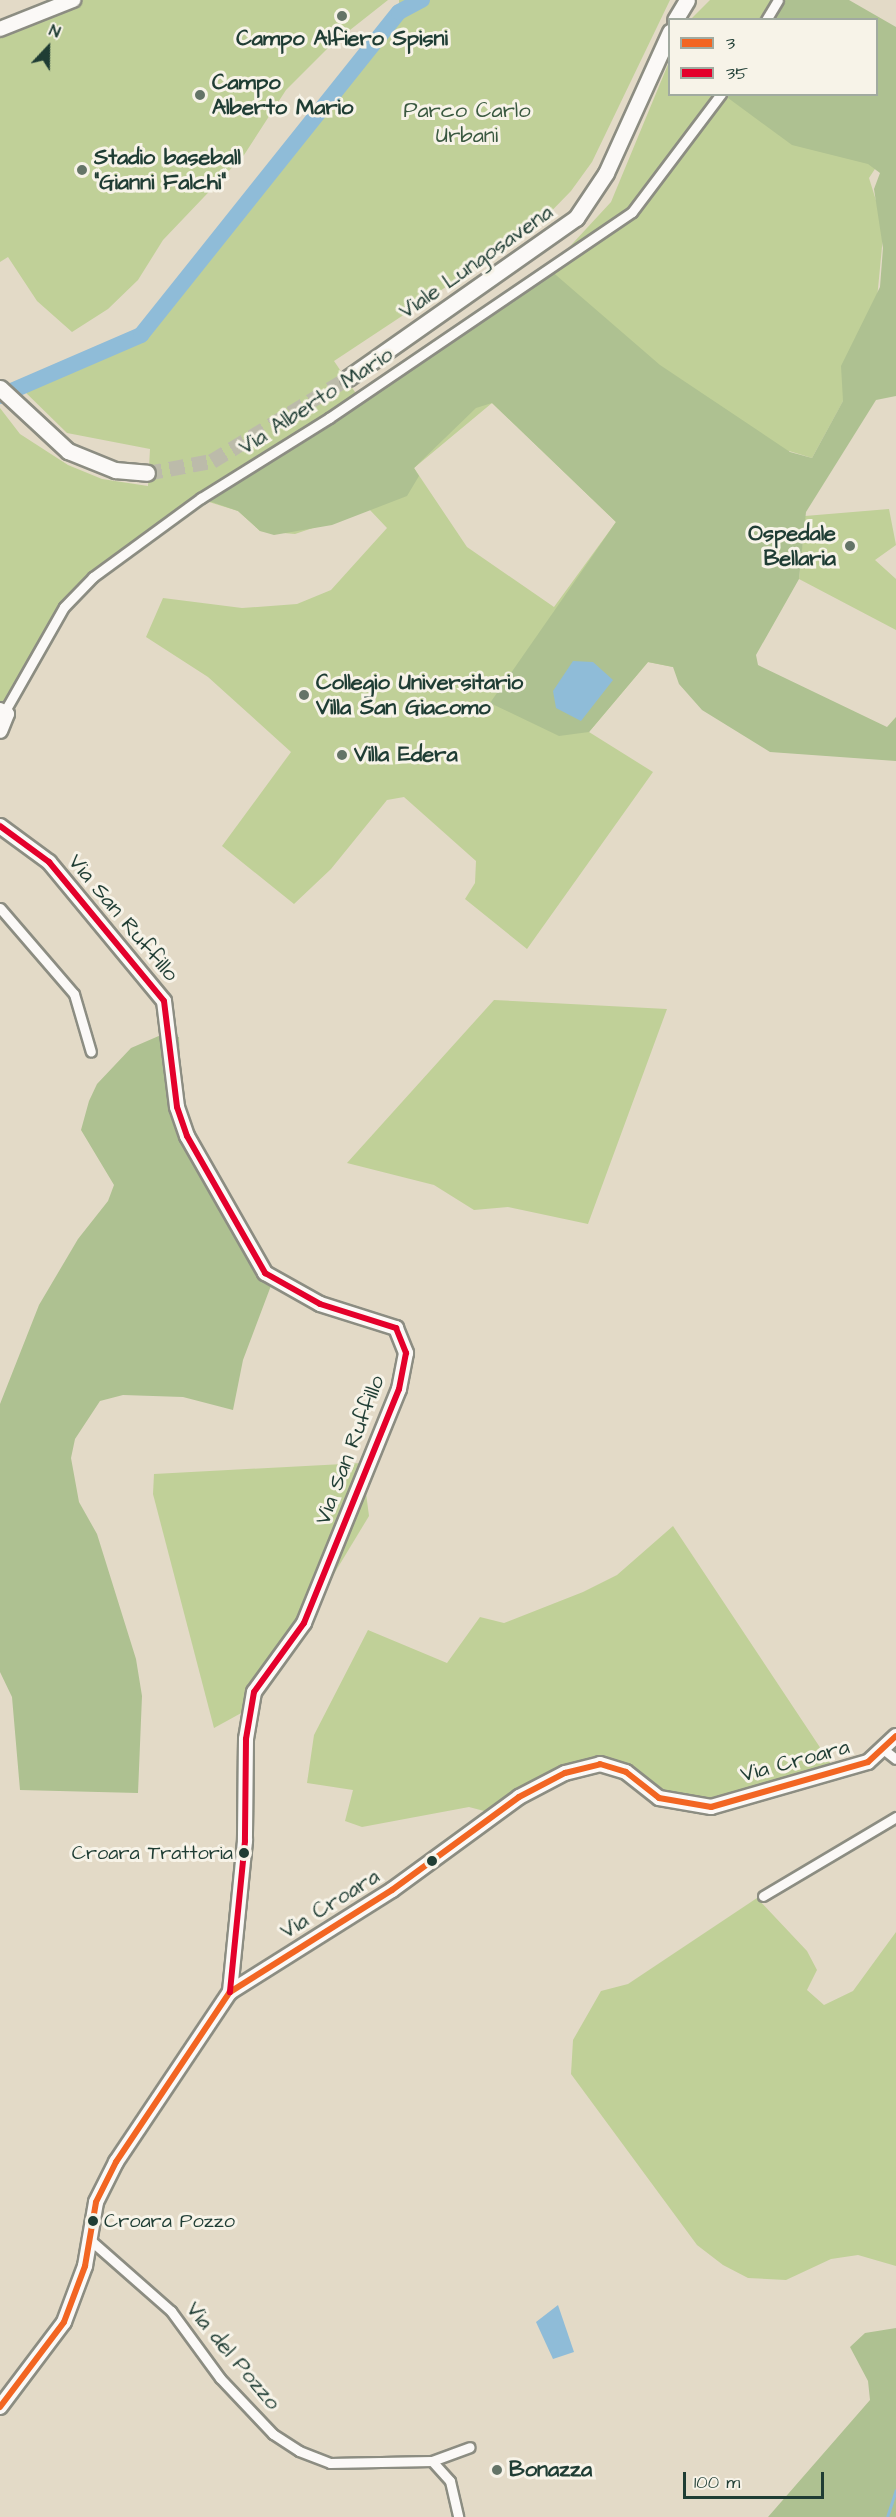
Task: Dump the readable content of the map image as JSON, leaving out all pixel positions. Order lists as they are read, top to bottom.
{
  "streets": {
    "main road": ["Viale Lungosavena"],
    "street": [
      "Via Alberto Mario",
      "Via San Ruffillo",
      "Via Croara",
      "Via del Pozzo"
    ]
  },
  "crossings": [
    ["Via San Ruffillo", "Via Croara"],
    ["Via Croara", "Via del Pozzo"]
  ],
  "parks": ["Parco Carlo Urbani"],
  "places": [
    "Campo Alfiero Spisni",
    "Campo Alberto Mario",
    "Stadio baseball \"Gianni Falchi\"",
    "Ospedale Bellaria",
    "Collegio Universitario Villa San Giacomo",
    "Villa Edera",
    "Croara Trattoria",
    "Croara Pozzo",
    "Bonazza"
  ],
  "lines": ["transit line 35", "transit line 3"],
  "legend": ["3", "35"],
  "scale_bar": "100 m",
  "north": "top"
}
